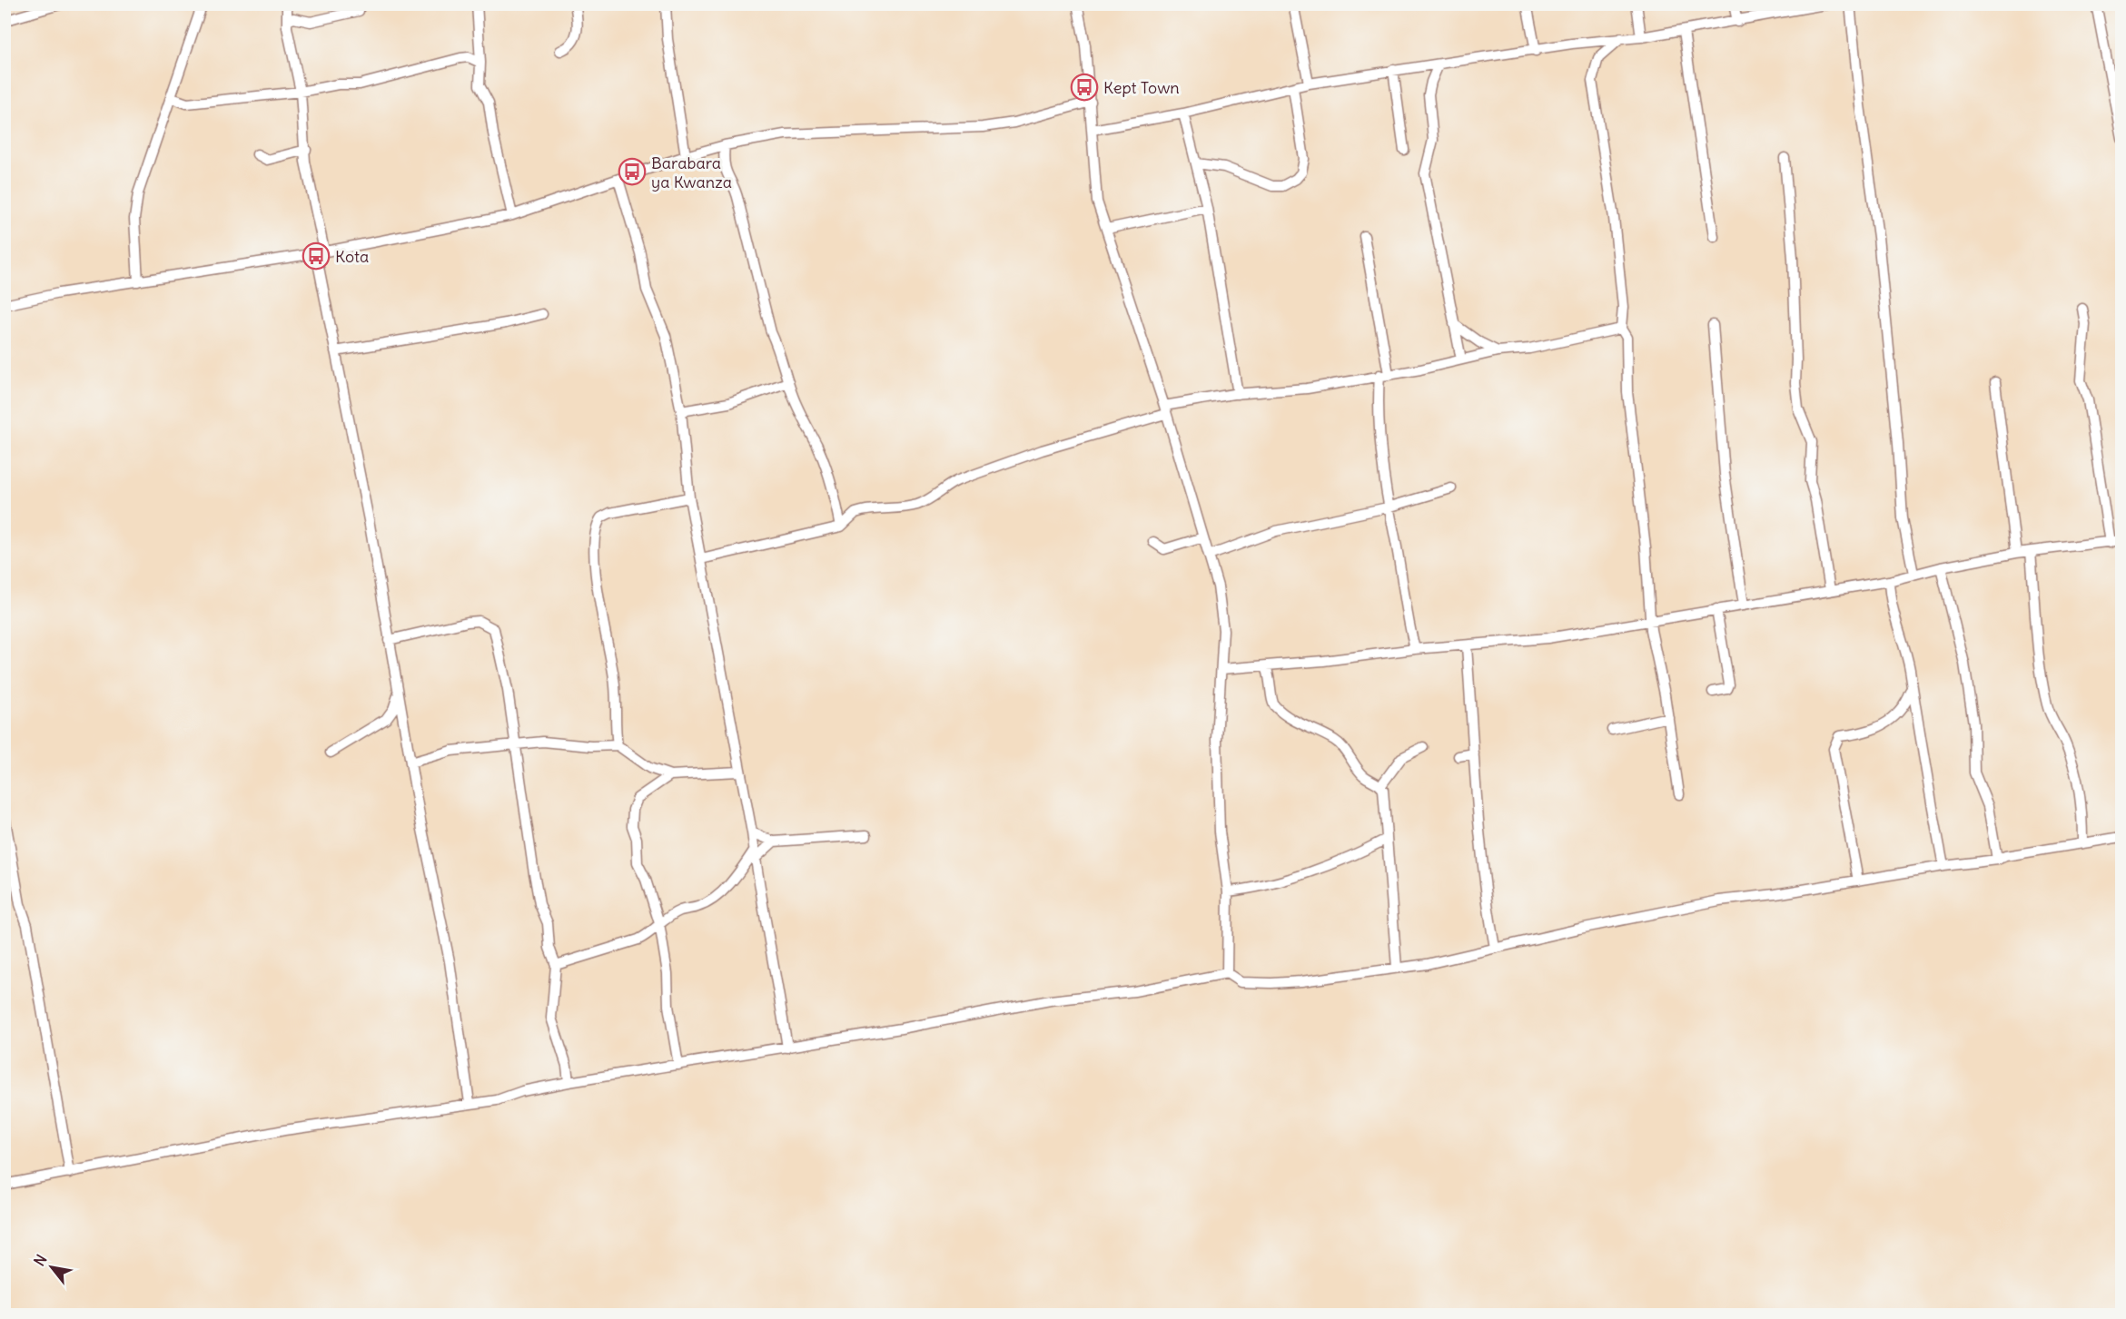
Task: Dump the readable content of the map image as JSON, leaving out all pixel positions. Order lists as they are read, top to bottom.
{
  "places": {
    "bus stop": ["Kept Town", "Barabara ya Kwanza", "Kota"]
  },
  "north": "top left"
}
